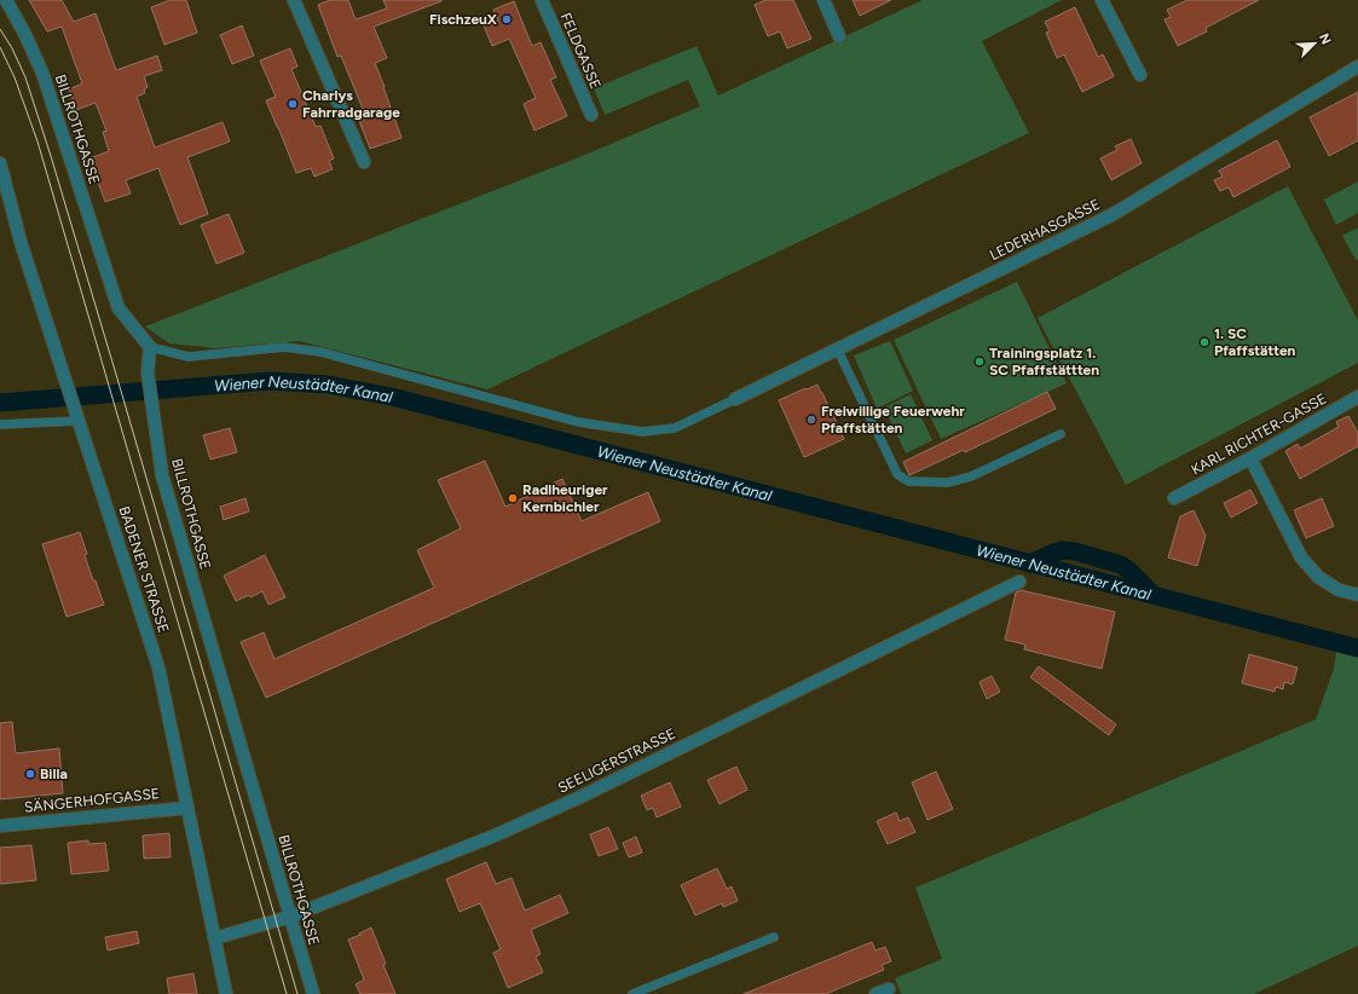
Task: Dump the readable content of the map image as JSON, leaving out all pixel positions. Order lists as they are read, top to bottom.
{
  "streets": {
    "street": [
      "FELDGASSE",
      "BILLROTHGASSE",
      "LEDERHASGASSE",
      "KARL RICHTER-GASSE",
      "BADENER STRASSE",
      "SEELIGERSTRASSE",
      "SÄNGERHOFGASSE"
    ]
  },
  "crossings": [
    ["BILLROTHGASSE", "SEELIGERSTRASSE"],
    ["BADENER STRASSE", "SEELIGERSTRASSE"],
    ["BADENER STRASSE", "SÄNGERHOFGASSE"]
  ],
  "water": ["Wiener Neustädter Kanal"],
  "places": [
    "FischzeuX",
    "Charlys Fahrradgarage",
    "1. SC Pfaffstätten",
    "Trainingsplatz 1. SC Pfaffstättten",
    "Freiwillige Feuerwehr Pfaffstätten",
    "Radlheuriger Kernbichler",
    "Billa"
  ],
  "north": "top right"
}
